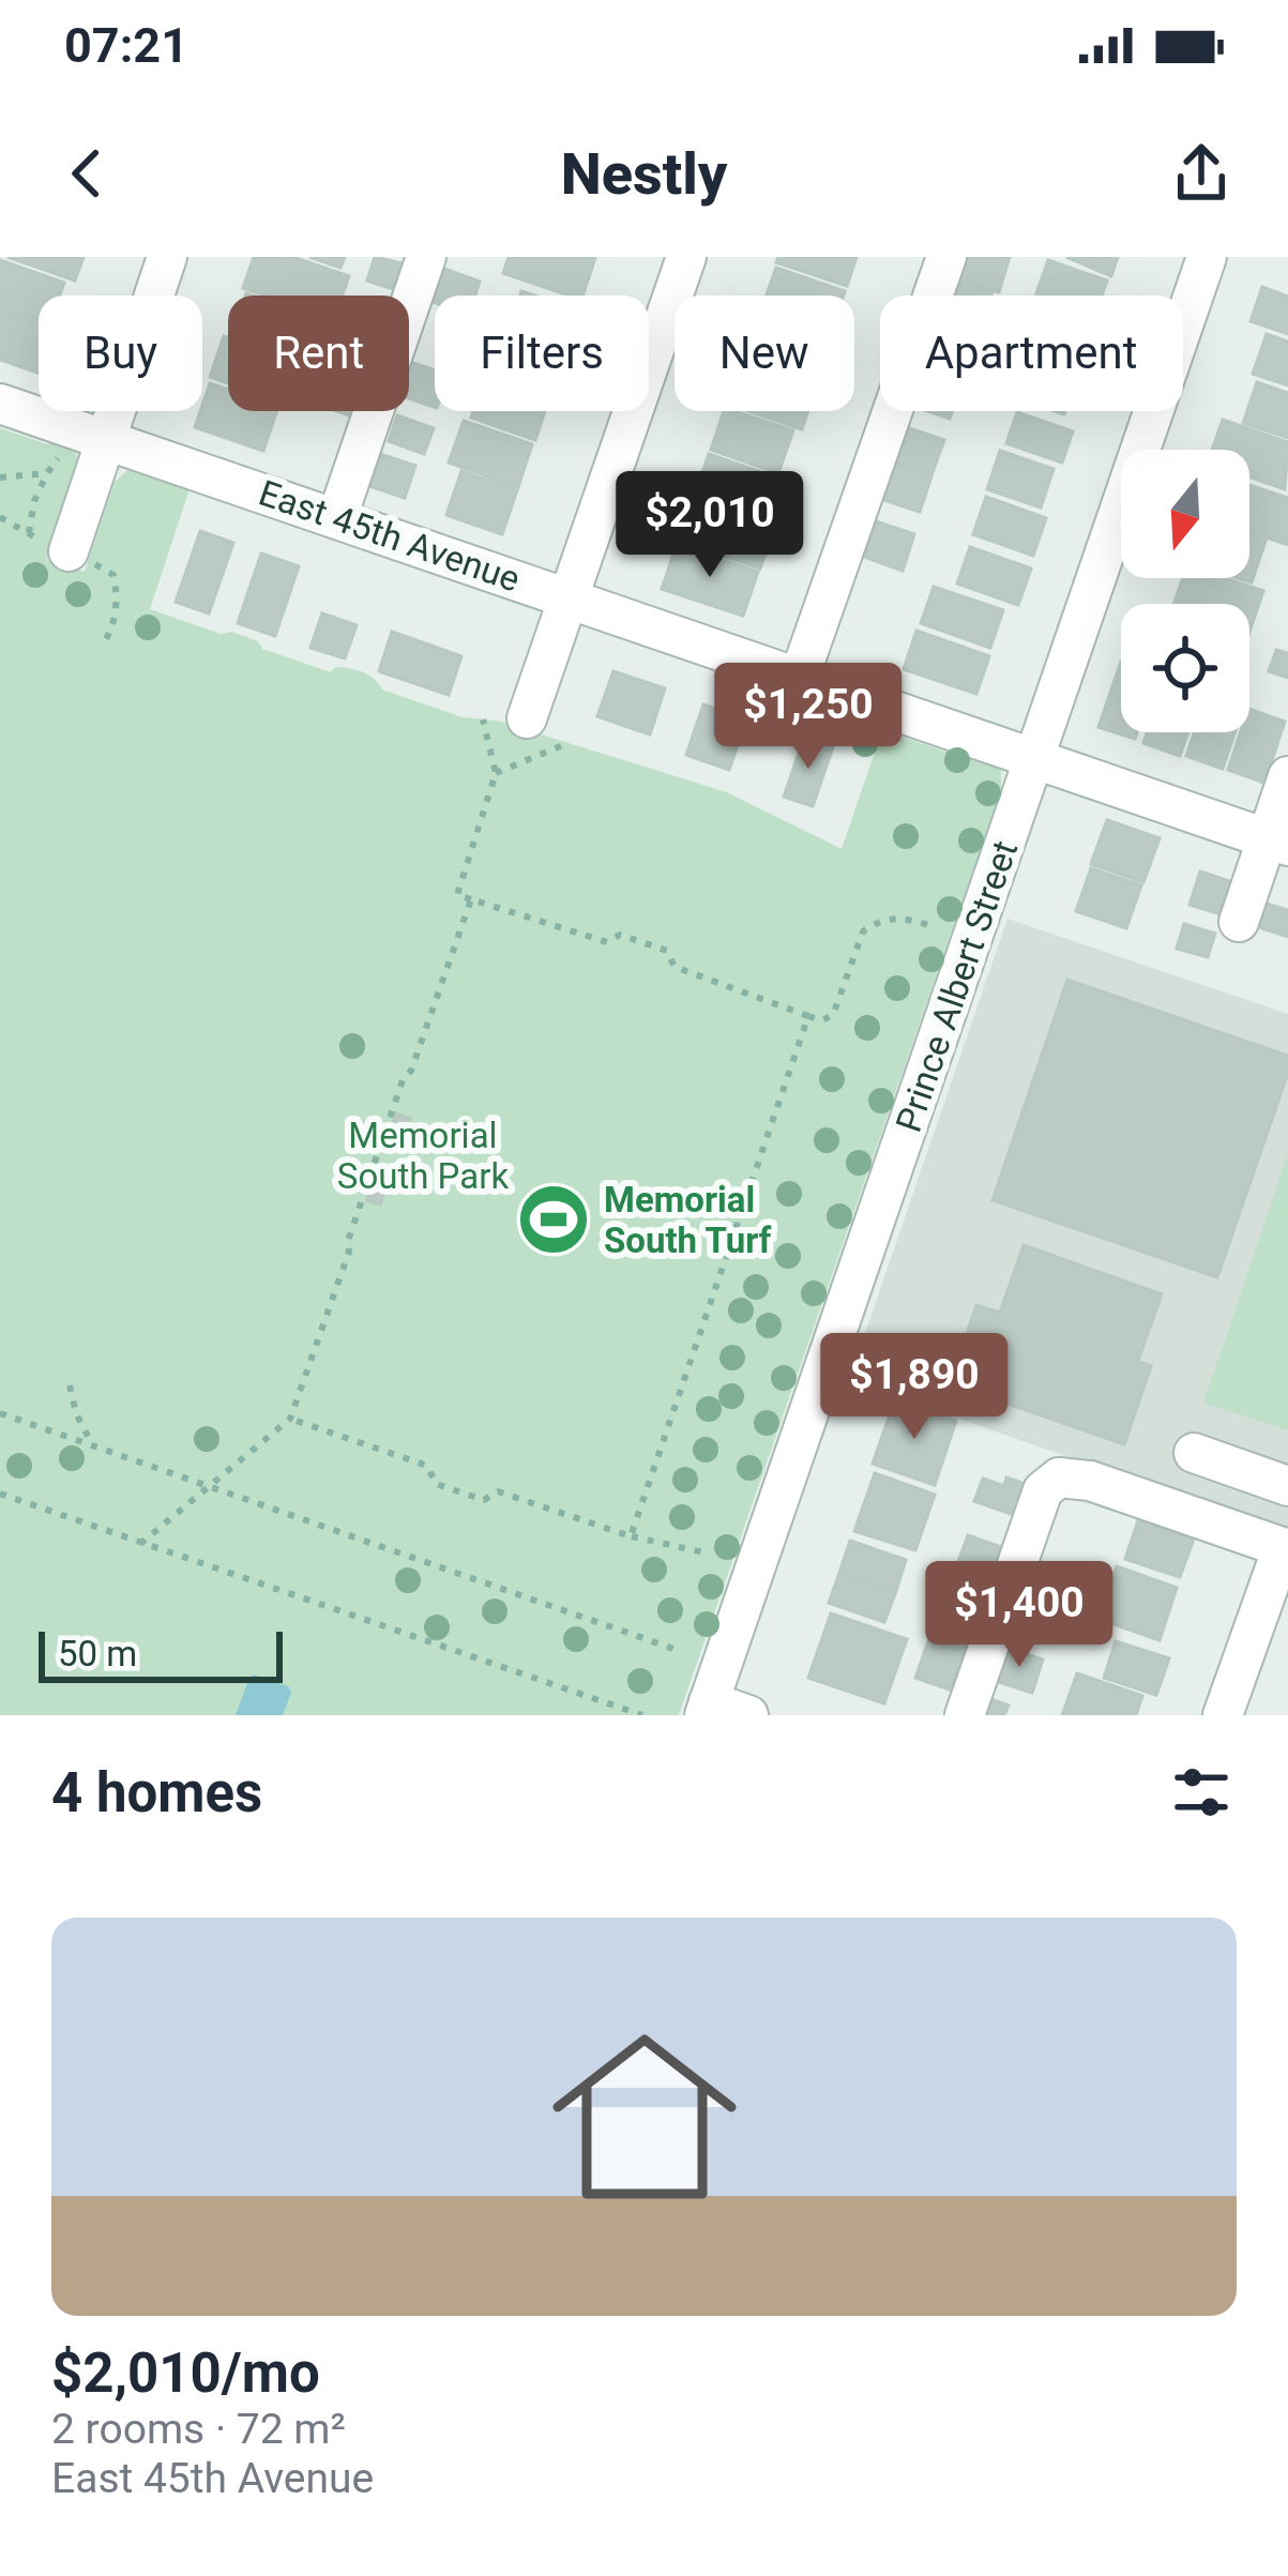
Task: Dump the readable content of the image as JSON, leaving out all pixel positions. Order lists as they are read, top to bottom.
{
  "streets": {
    "street": ["East 45th Avenue", "Prince Albert Street"]
  },
  "crossings": [
    ["East 45th Avenue", "Prince Albert Street"]
  ],
  "parks": ["Memorial South Park"],
  "places": {
    "sports": ["Memorial South Turf"]
  },
  "scale_bar": "50 m",
  "north": "bottom",
  "page": {
    "status": "07:21",
    "header": "Nestly",
    "chip": [
      "Buy",
      "Rent",
      "Filters",
      "New",
      "Apartment"
    ],
    "price": [
      "$2,010",
      "$1,250",
      "$1,890",
      "$1,400"
    ],
    "scale": "50 m",
    "heading": "4 homes",
    "list": [
      {
        "name": "$2,010/mo",
        "note": "2 rooms · 72 m² · East 45th Avenue"
      }
    ]
  }
}
